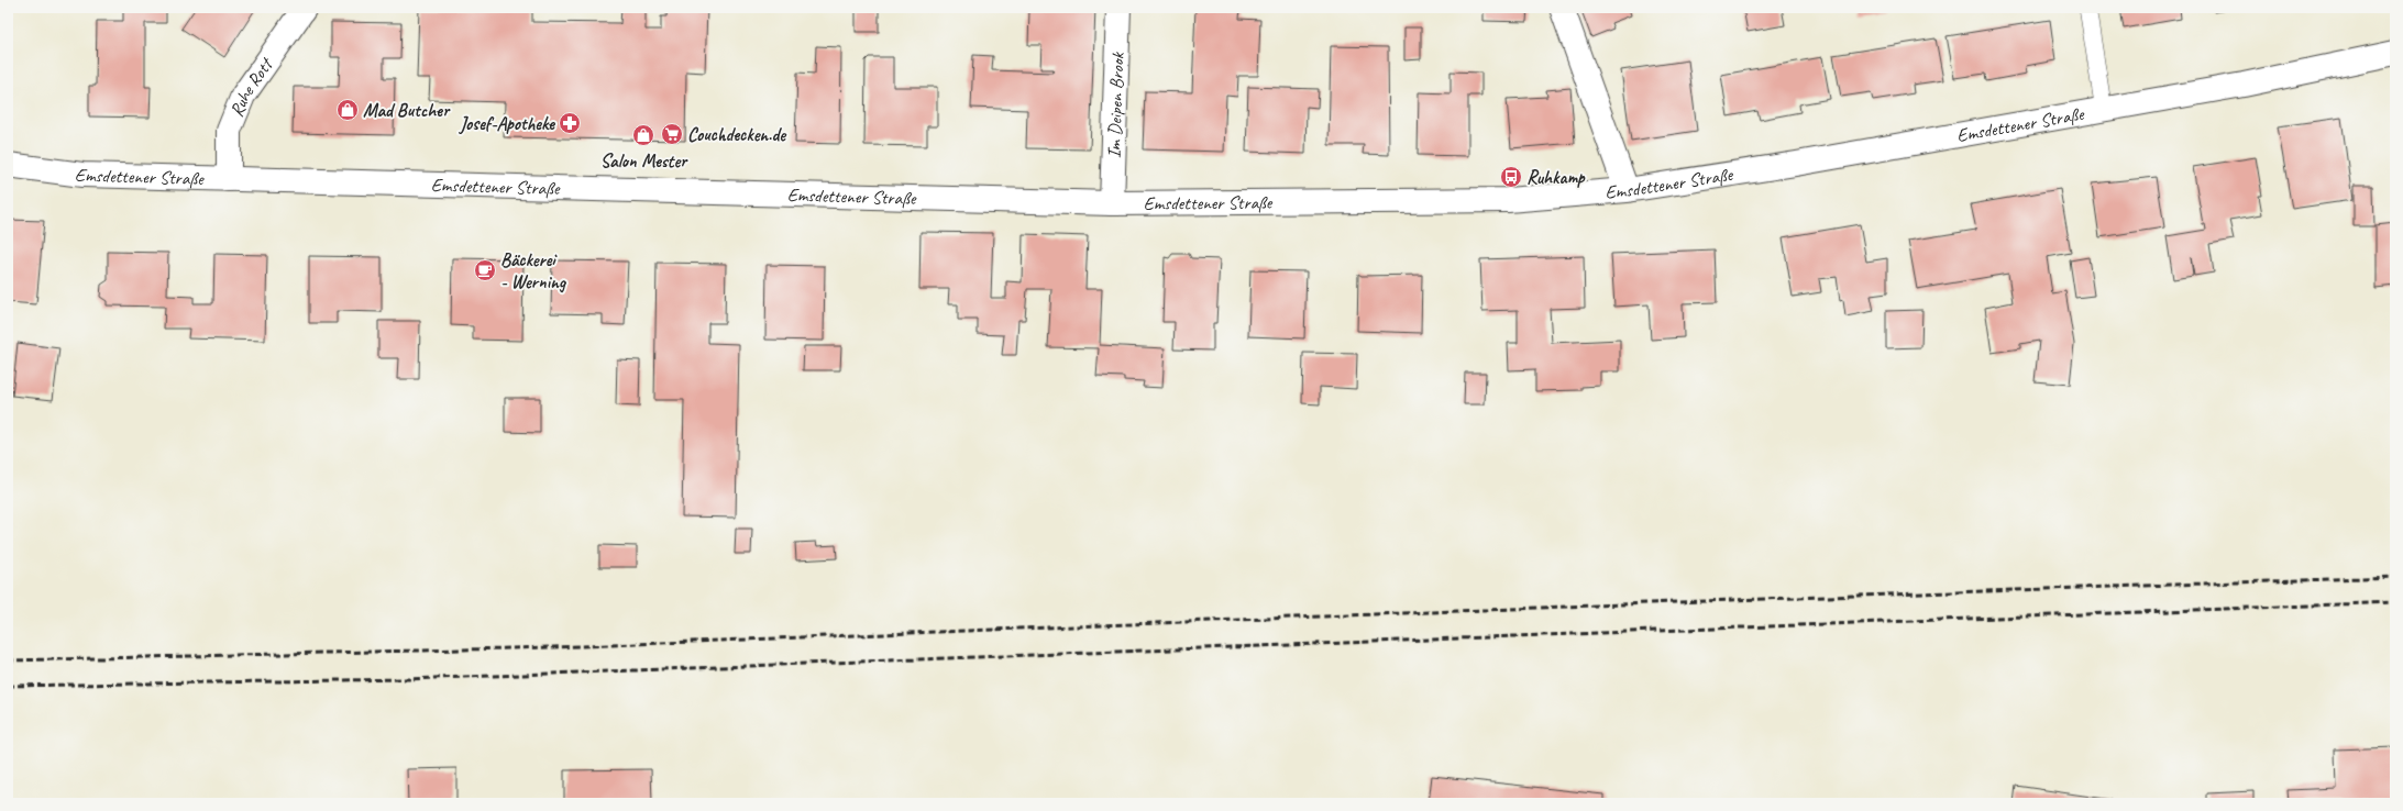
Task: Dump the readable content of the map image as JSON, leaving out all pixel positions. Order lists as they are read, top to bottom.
{
  "streets": {
    "street": ["Ruhe Rott", "Im Deipen Brook", "Emsdettener Straße"]
  },
  "crossings": [
    ["Ruhe Rott", "Emsdettener Straße"],
    ["Im Deipen Brook", "Emsdettener Straße"]
  ],
  "places": {
    "shop": ["Mad Butcher", "Salon Mester"],
    "pharmacy": ["Josef-Apotheke"],
    "supermarket": ["Couchdecken.de"],
    "bus stop": ["Ruhkamp"],
    "cafe": ["Bäckerei - Werning"]
  }
}
